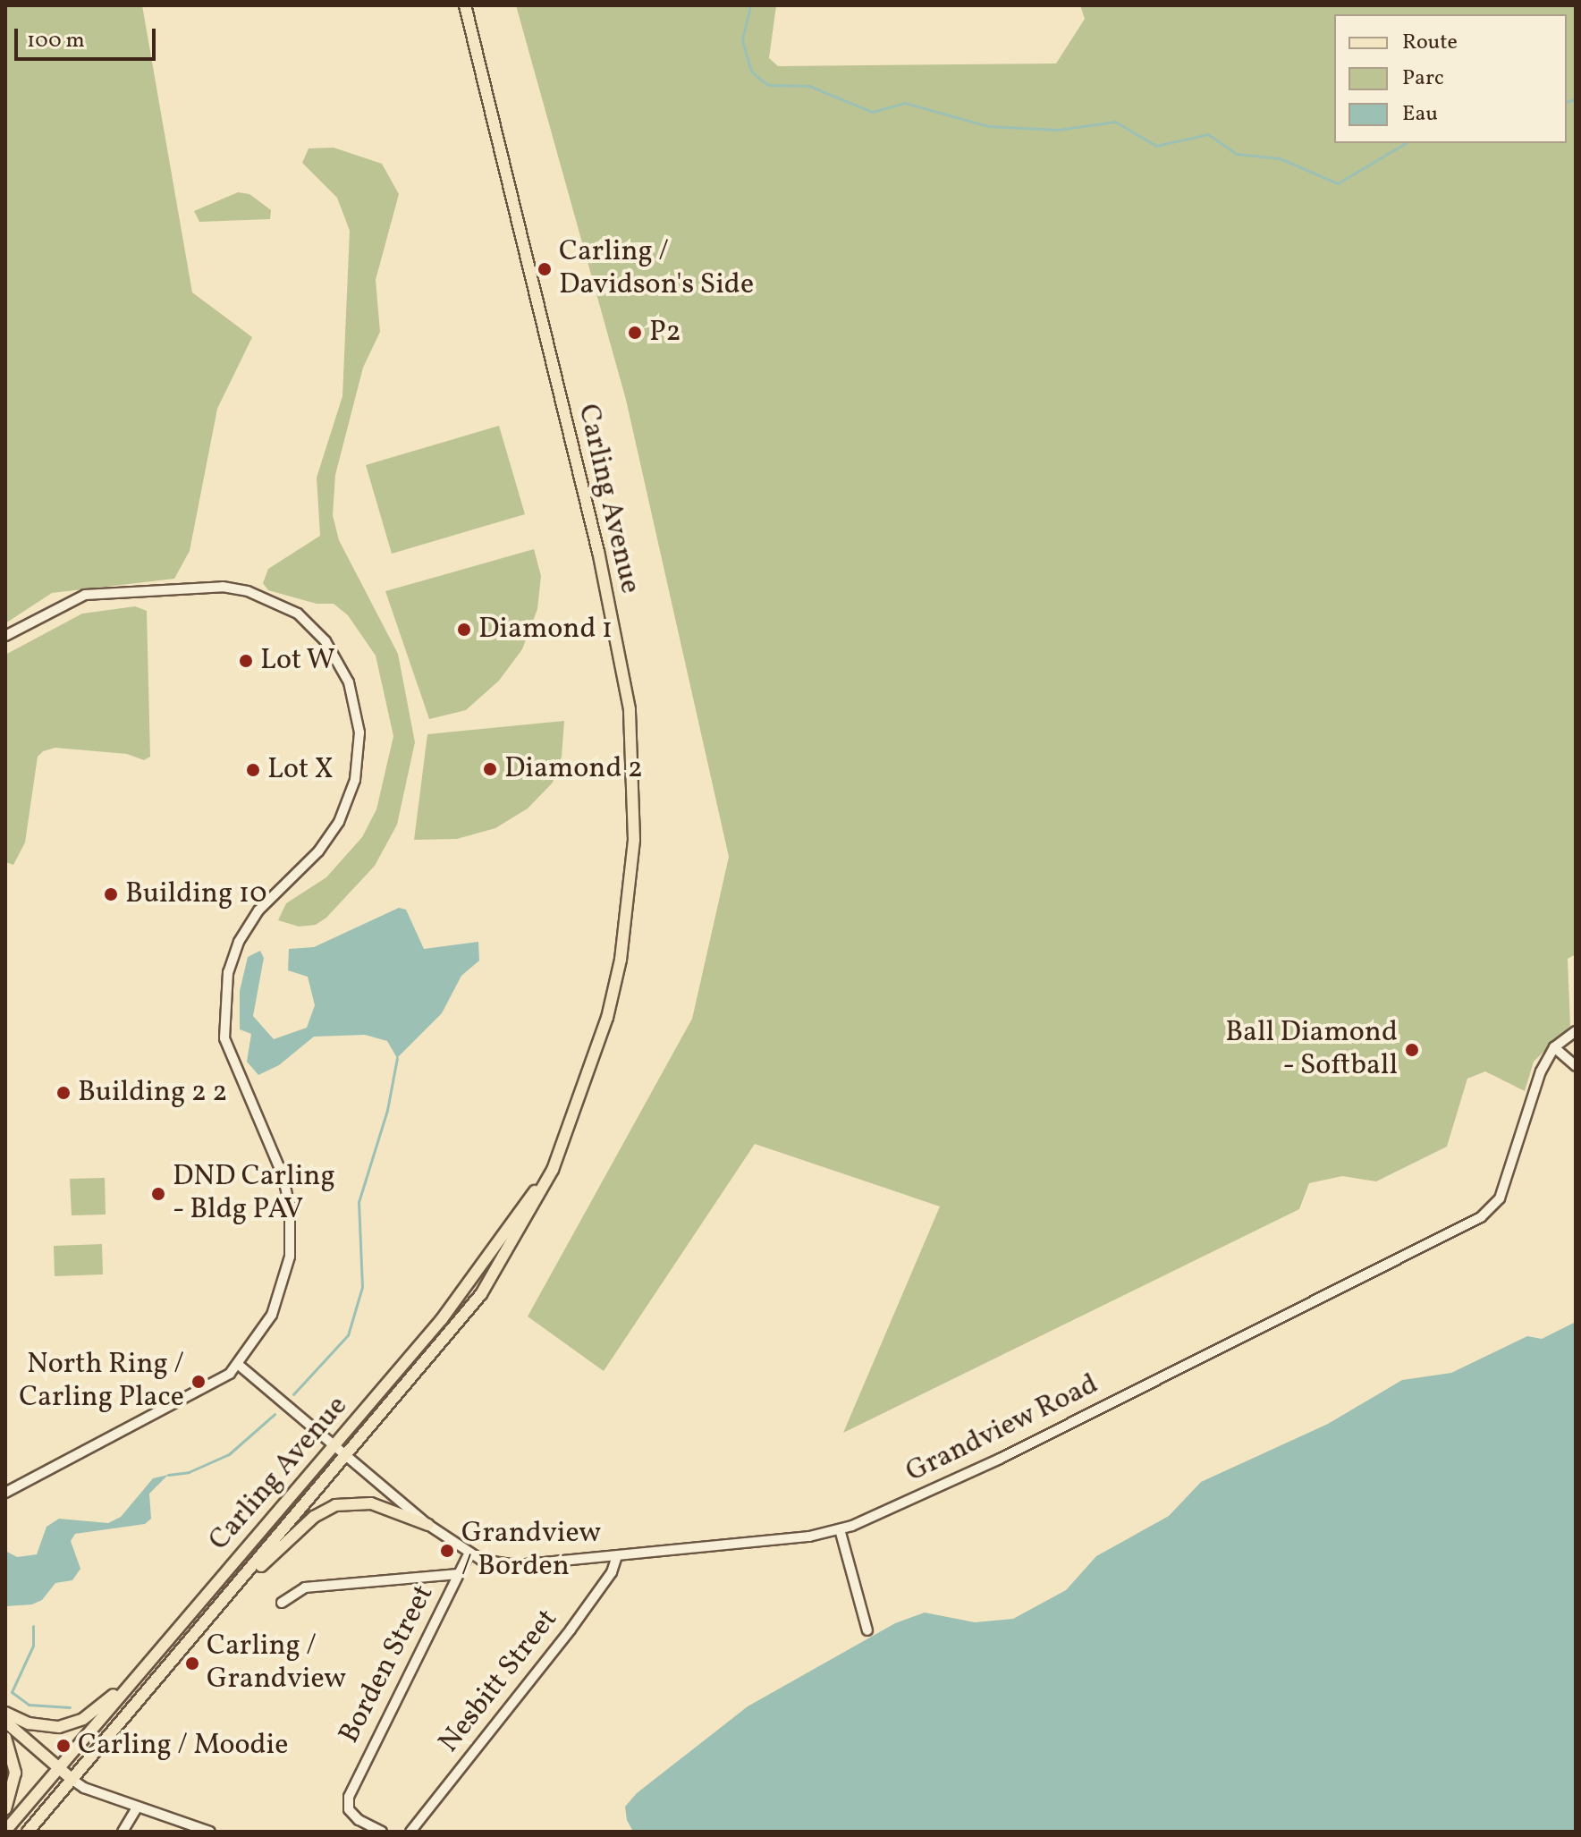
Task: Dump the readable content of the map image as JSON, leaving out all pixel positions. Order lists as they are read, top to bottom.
{
  "streets": {
    "main road": ["Carling Avenue"],
    "street": ["Grandview Road", "Borden Street", "Nesbitt Street"]
  },
  "crossings": [
    ["Carling Avenue", "Grandview Road"],
    ["Grandview Road", "Borden Street"],
    ["Grandview Road", "Nesbitt Street"]
  ],
  "places": [
    "Carling / Davidson's Side",
    "P2",
    "Diamond 1",
    "Lot W",
    "Diamond 2",
    "Lot X",
    "Building 10",
    "Ball Diamond - Softball",
    "Building 2 2",
    "DND Carling - Bldg PAV",
    "North Ring / Carling Place",
    "Grandview / Borden",
    "Carling / Grandview",
    "Carling / Moodie"
  ],
  "legend": ["Route", "Parc", "Eau"],
  "scale_bar": "100 m"
}
